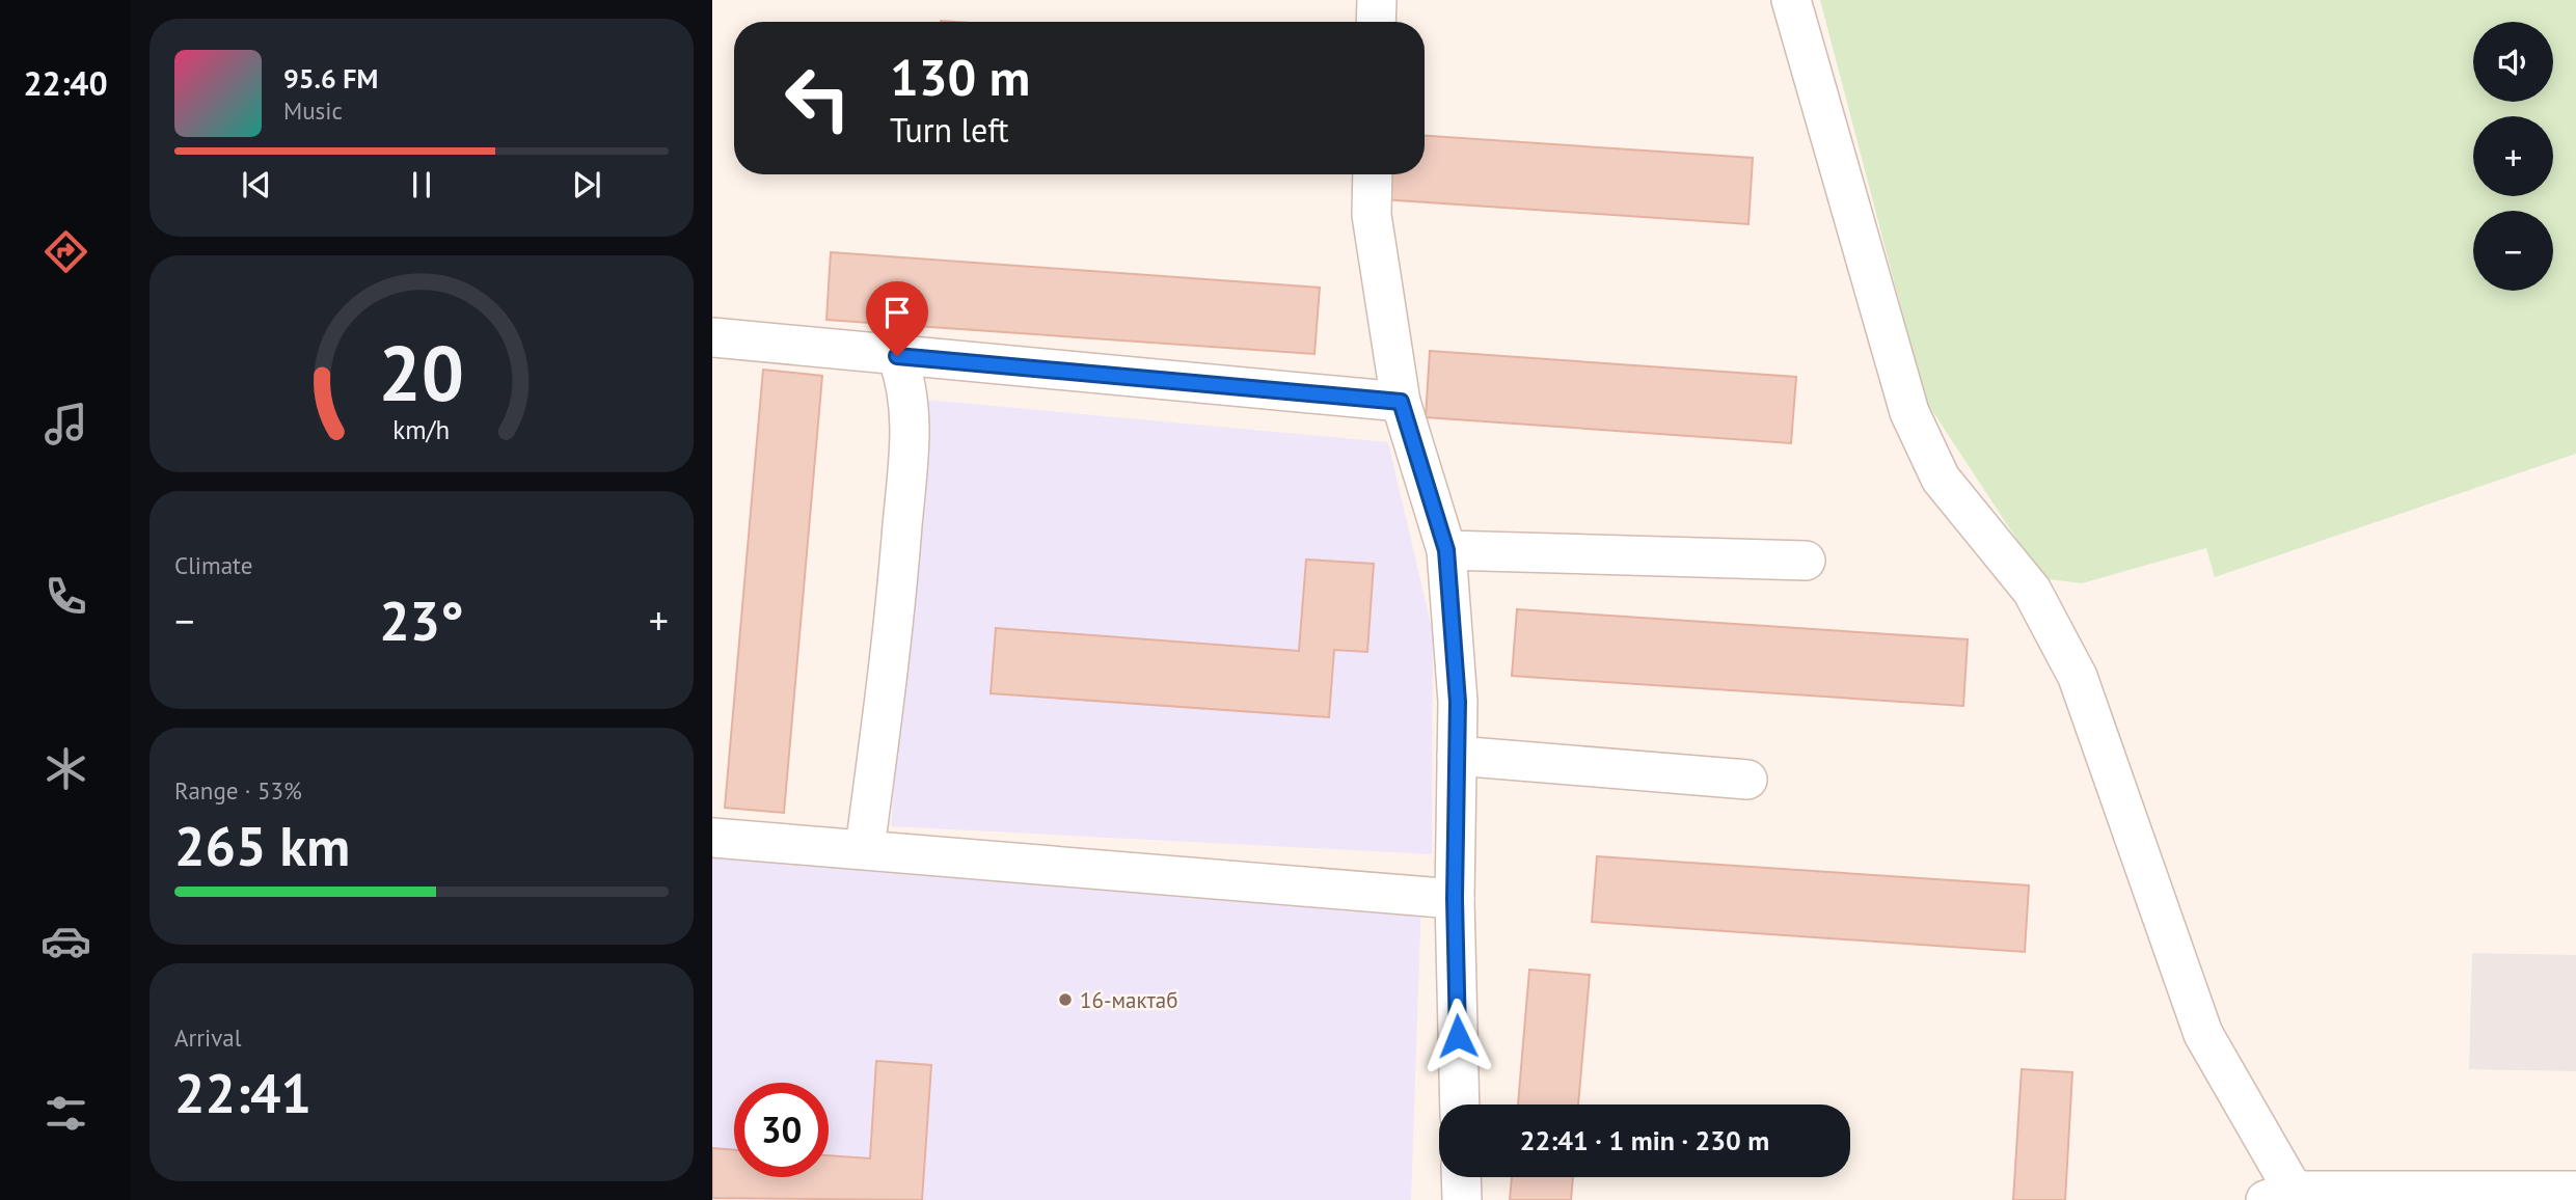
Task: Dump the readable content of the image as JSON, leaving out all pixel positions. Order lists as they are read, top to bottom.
{
  "places": ["16-мактаб"],
  "page": {
    "tabs": "22:40",
    "map_buttons": ["+", "−"],
    "turn": ["130 m", "Turn left"],
    "song": ["95.6 FM", "Music"],
    "tile": [
      "Climate",
      ["Range · 53%", "265 km"],
      ["Arrival", "22:41"]
    ],
    "heat": ["−", "23°", "+"],
    "limit": "30",
    "trip": "22:41 · 1 min · 230 m",
    "gauge": ["20", "km/h"]
  }
}
